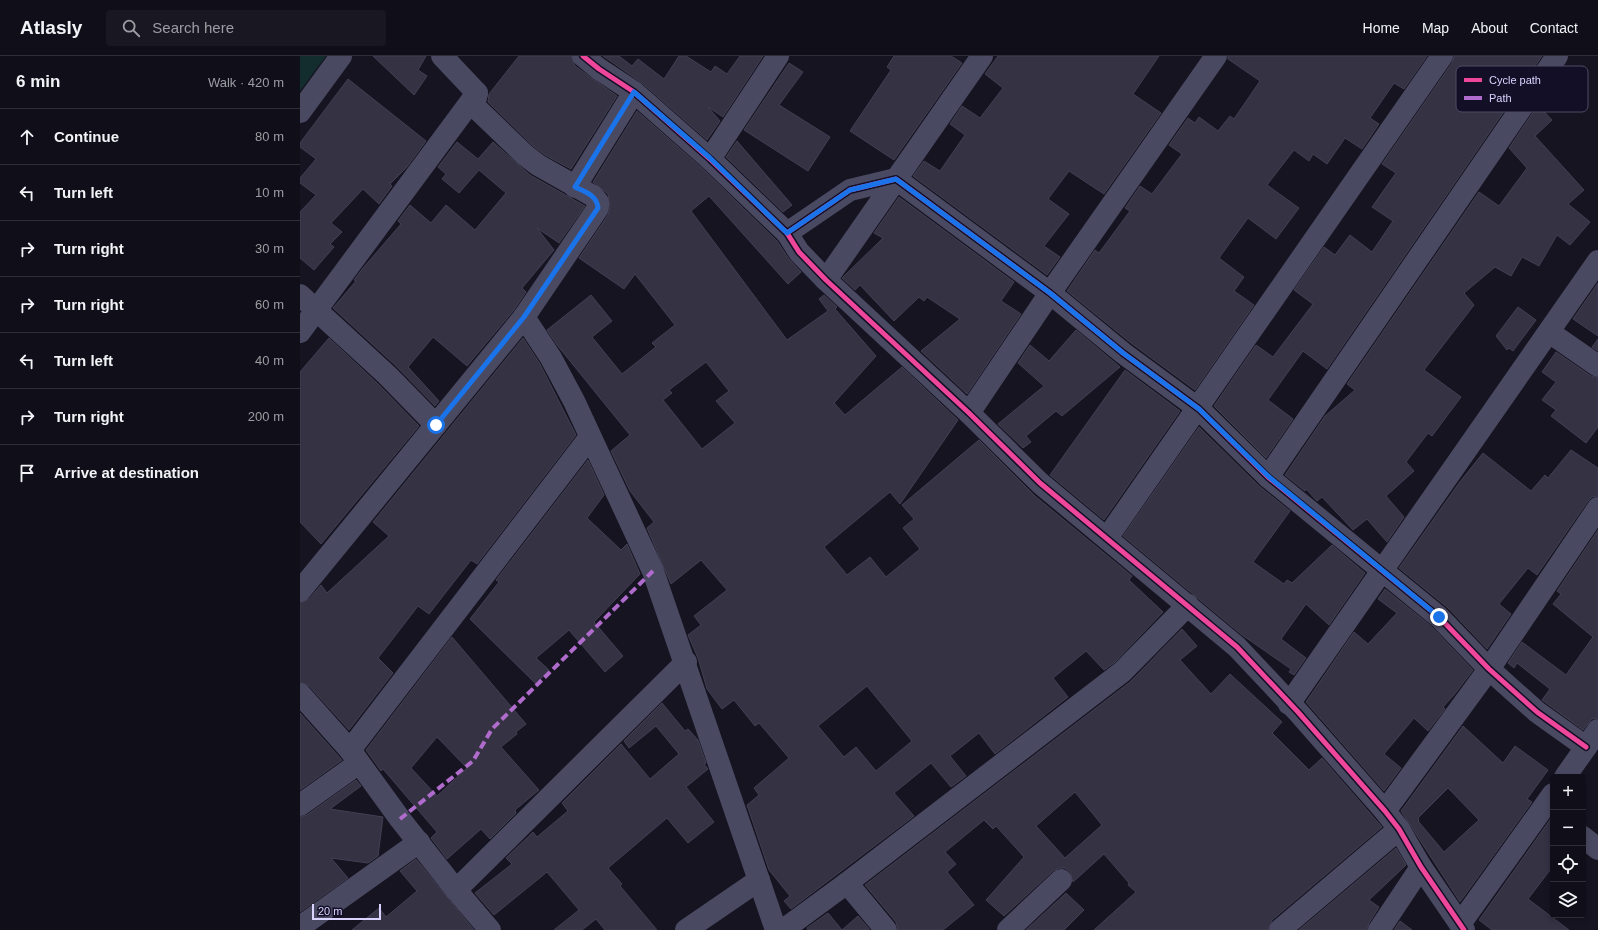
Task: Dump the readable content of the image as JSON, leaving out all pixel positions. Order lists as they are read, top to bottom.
{
  "legend": ["Cycle path", "Path"],
  "scale_bar": "20 m",
  "page": {
    "header": "Atlasly",
    "search": "Search here",
    "nav": [
      "Home",
      "Map",
      "About",
      "Contact"
    ],
    "heading": ["6 min", "Walk · 420 m"],
    "list": [
      ["Continue", "80 m"],
      ["Turn left", "10 m"],
      ["Turn right", "30 m"],
      ["Turn right", "60 m"],
      ["Turn left", "40 m"],
      ["Turn right", "200 m"],
      "Arrive at destination"
    ],
    "map_buttons": ["+", "−"],
    "scale": "20 m"
  }
}
